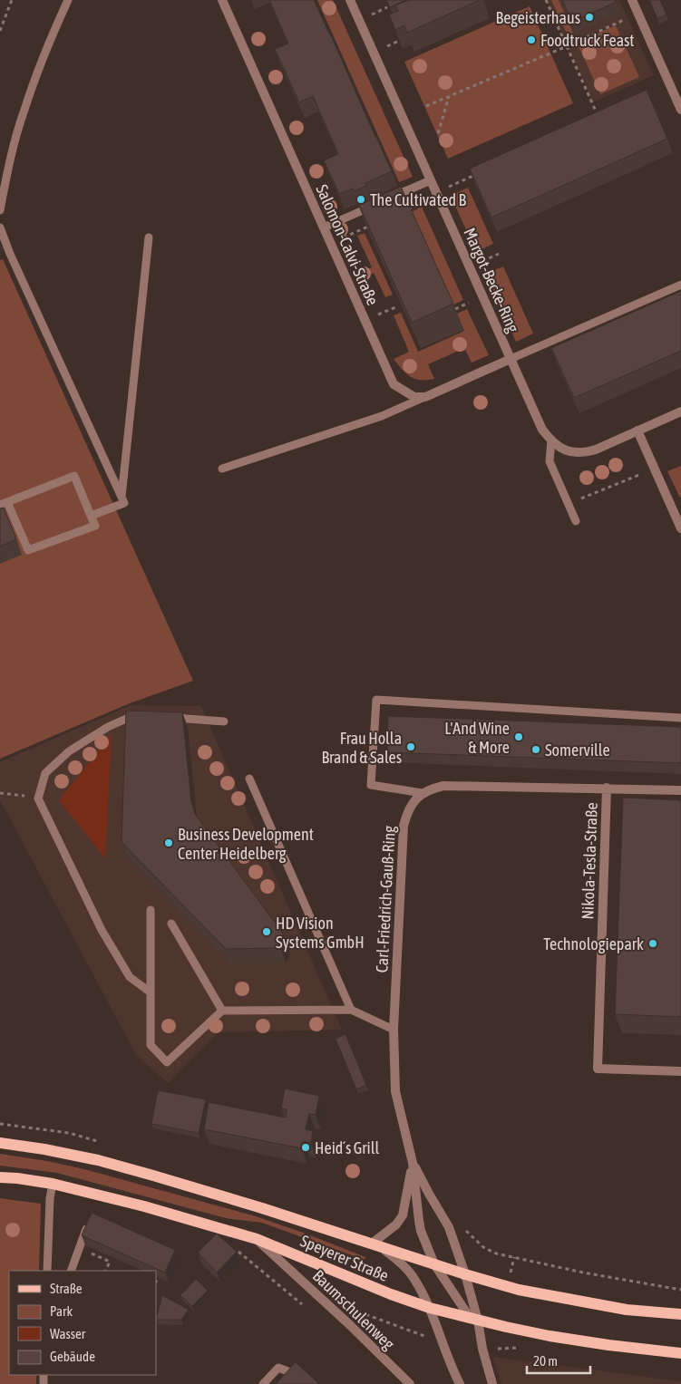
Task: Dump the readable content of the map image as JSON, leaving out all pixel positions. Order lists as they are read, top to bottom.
{
  "streets": {
    "main road": ["Speyerer Straße"],
    "street": [
      "Salomon-Calvi-Straße",
      "Margot-Becke-Ring",
      "Nikola-Tesla-Straße",
      "Carl-Friedrich-Gauß-Ring",
      "Baumschulenweg"
    ]
  },
  "crossings": [
    ["Nikola-Tesla-Straße", "Carl-Friedrich-Gauß-Ring"],
    ["Carl-Friedrich-Gauß-Ring", "Speyerer Straße"],
    ["Speyerer Straße", "Baumschulenweg"]
  ],
  "places": [
    "Begeisterhaus",
    "Foodtruck Feast",
    "The Cultivated B",
    "L'And Wine & More",
    "Frau Holla Brand & Sales",
    "Somerville",
    "Business Development Center Heidelberg",
    "HD Vision Systems GmbH",
    "Technologiepark",
    "Heid´s Grill"
  ],
  "legend": [
    "Straße",
    "Park",
    "Wasser",
    "Gebäude"
  ],
  "scale_bar": "20 m"
}
